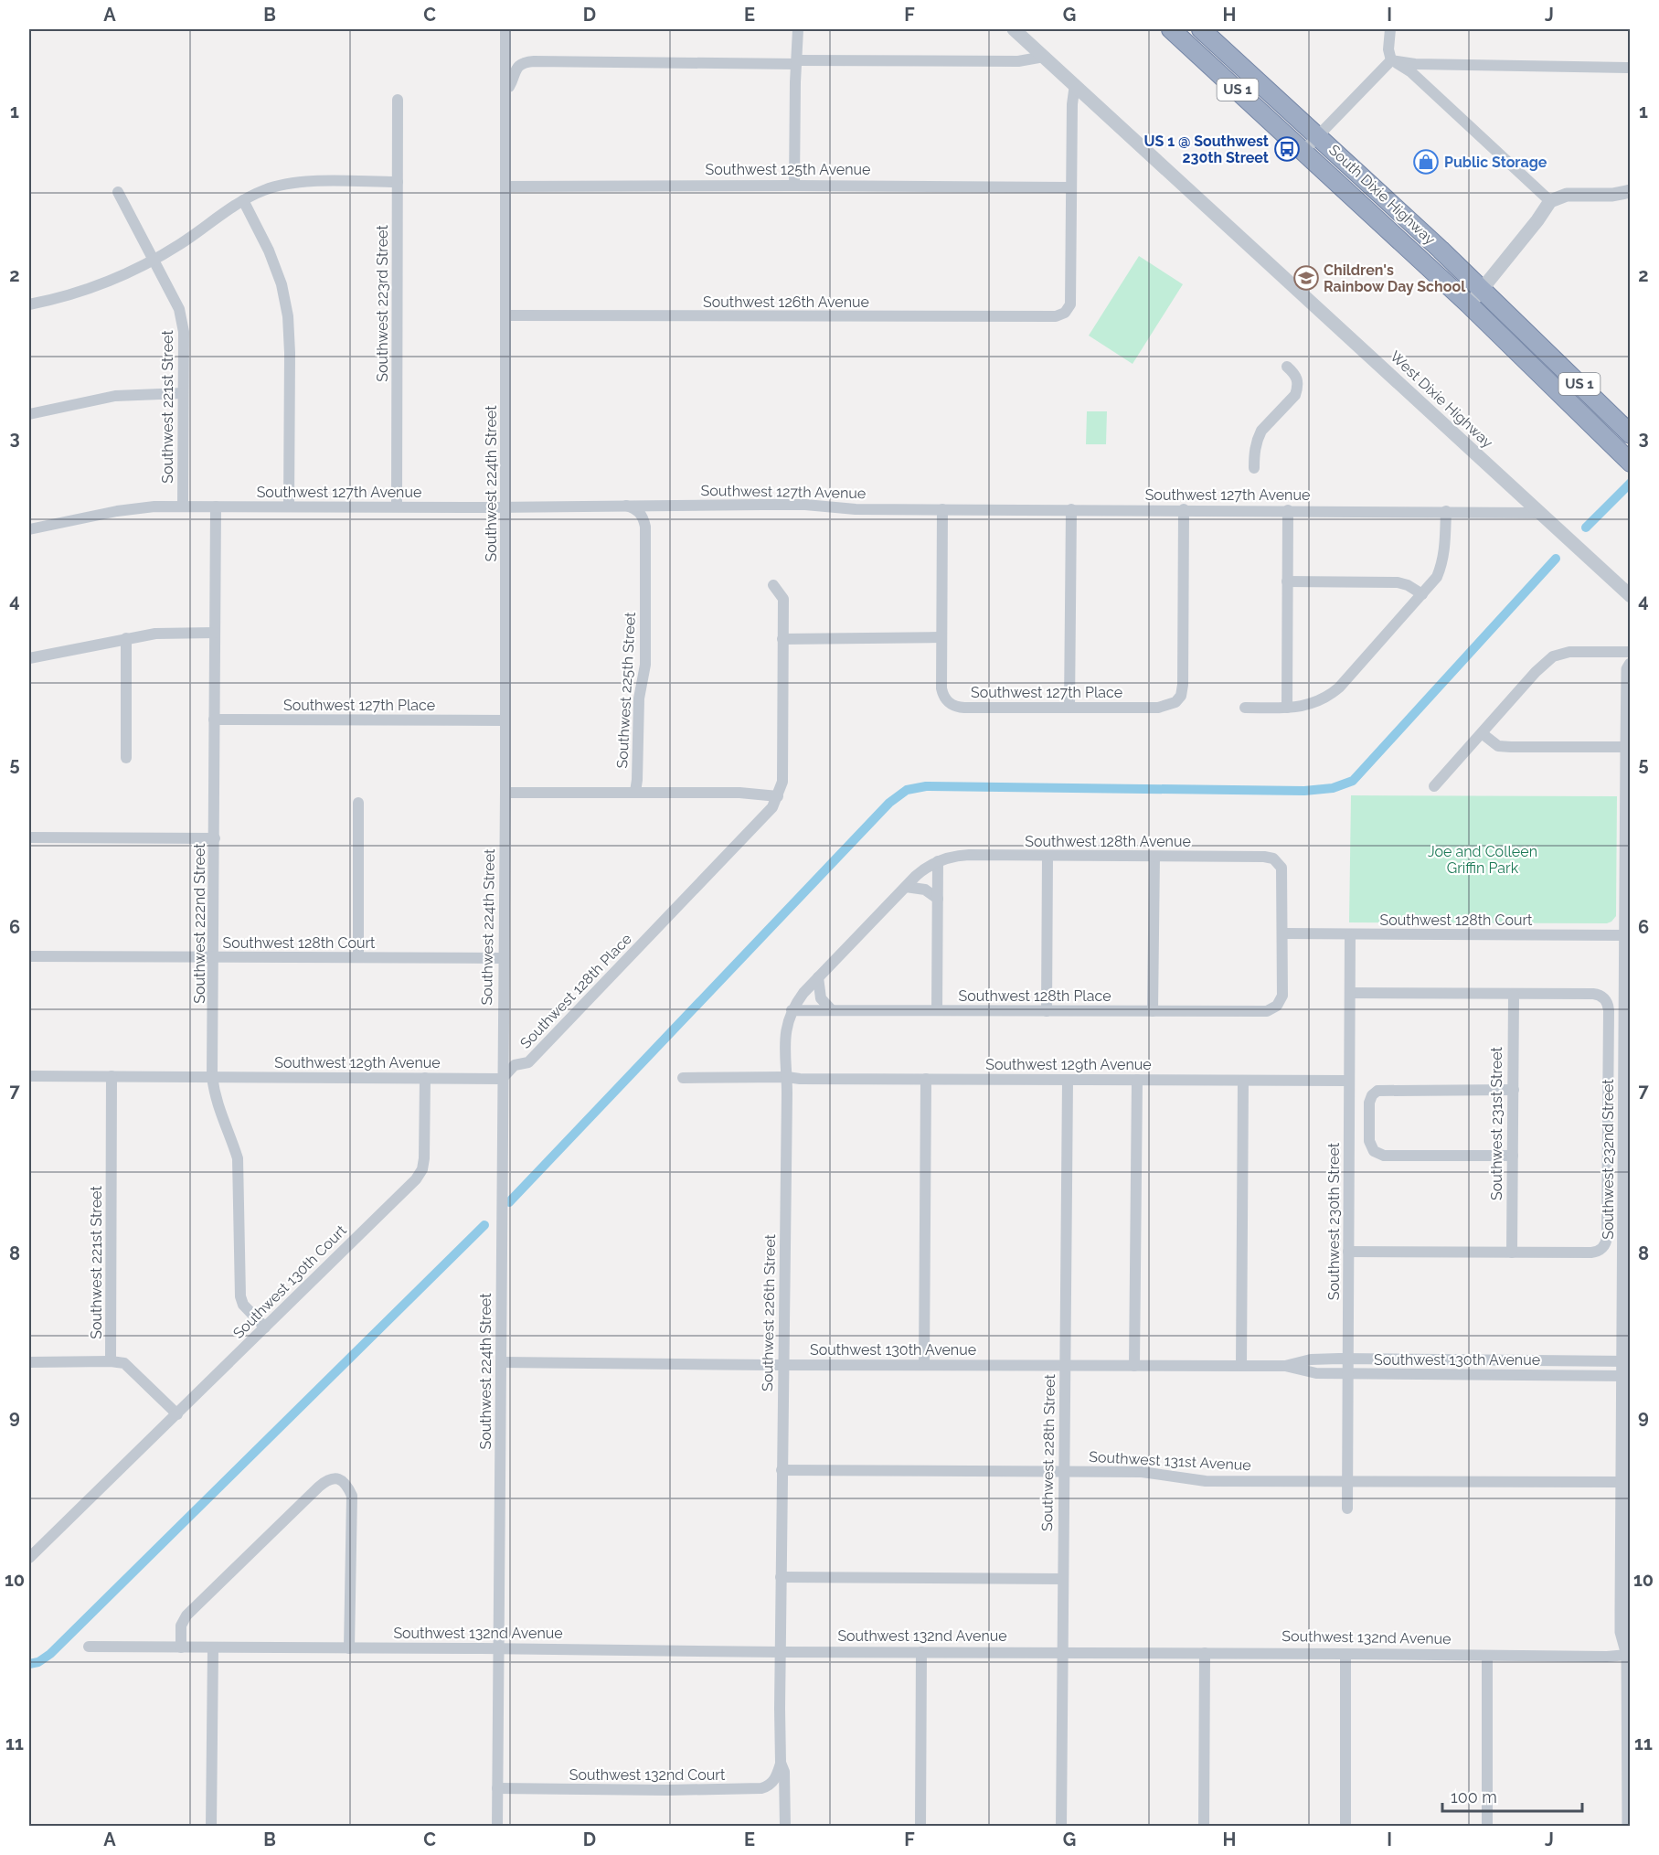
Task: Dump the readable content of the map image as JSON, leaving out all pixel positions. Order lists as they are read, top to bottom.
{
  "streets": {
    "highway": ["US 1", "South Dixie Highway"],
    "street": [
      "Southwest 125th Avenue",
      "Southwest 126th Avenue",
      "Southwest 223rd Street",
      "West Dixie Highway",
      "Southwest 221st Street",
      "Southwest 224th Street",
      "Southwest 127th Avenue",
      "Southwest 225th Street",
      "Southwest 127th Place",
      "Southwest 128th Avenue",
      "Southwest 128th Court",
      "Southwest 222nd Street",
      "Southwest 128th Place",
      "Southwest 129th Avenue",
      "Southwest 231st Street",
      "Southwest 232nd Street",
      "Southwest 230th Street",
      "Southwest 130th Court",
      "Southwest 226th Street",
      "Southwest 130th Avenue",
      "Southwest 228th Street",
      "Southwest 131st Avenue",
      "Southwest 132nd Avenue",
      "Southwest 132nd Court"
    ]
  },
  "crossings": [
    ["Southwest 125th Avenue", "Southwest 126th Avenue"],
    ["Southwest 125th Avenue", "Southwest 224th Street"],
    ["Southwest 126th Avenue", "Southwest 224th Street"],
    ["Southwest 223rd Street", "Southwest 127th Avenue"],
    ["West Dixie Highway", "Southwest 127th Avenue"],
    ["Southwest 221st Street", "Southwest 127th Avenue"],
    ["Southwest 224th Street", "Southwest 127th Avenue"],
    ["Southwest 224th Street", "Southwest 127th Place"],
    ["Southwest 224th Street", "Southwest 128th Court"],
    ["Southwest 224th Street", "Southwest 128th Place"],
    ["Southwest 224th Street", "Southwest 129th Avenue"],
    ["Southwest 224th Street", "Southwest 130th Avenue"],
    ["Southwest 224th Street", "Southwest 132nd Avenue"],
    ["Southwest 224th Street", "Southwest 132nd Court"],
    ["Southwest 127th Avenue", "Southwest 225th Street"],
    ["Southwest 127th Avenue", "Southwest 127th Place"],
    ["Southwest 127th Avenue", "Southwest 222nd Street"],
    ["Southwest 127th Place", "Southwest 222nd Street"],
    ["Southwest 128th Avenue", "Southwest 128th Court"],
    ["Southwest 128th Avenue", "Southwest 128th Place"],
    ["Southwest 128th Avenue", "Southwest 226th Street"],
    ["Southwest 128th Court", "Southwest 222nd Street"],
    ["Southwest 128th Court", "Southwest 128th Place"],
    ["Southwest 128th Court", "Southwest 232nd Street"],
    ["Southwest 128th Court", "Southwest 230th Street"],
    ["Southwest 222nd Street", "Southwest 129th Avenue"],
    ["Southwest 222nd Street", "Southwest 130th Court"],
    ["Southwest 128th Place", "Southwest 129th Avenue"],
    ["Southwest 128th Place", "Southwest 226th Street"],
    ["Southwest 129th Avenue", "Southwest 230th Street"],
    ["Southwest 129th Avenue", "Southwest 130th Court"],
    ["Southwest 129th Avenue", "Southwest 226th Street"],
    ["Southwest 129th Avenue", "Southwest 228th Street"],
    ["Southwest 232nd Street", "Southwest 130th Avenue"],
    ["Southwest 232nd Street", "Southwest 131st Avenue"],
    ["Southwest 232nd Street", "Southwest 132nd Avenue"],
    ["Southwest 230th Street", "Southwest 130th Avenue"],
    ["Southwest 230th Street", "Southwest 131st Avenue"],
    ["Southwest 226th Street", "Southwest 130th Avenue"],
    ["Southwest 226th Street", "Southwest 131st Avenue"],
    ["Southwest 226th Street", "Southwest 132nd Avenue"],
    ["Southwest 226th Street", "Southwest 132nd Court"],
    ["Southwest 130th Avenue", "Southwest 228th Street"],
    ["Southwest 228th Street", "Southwest 131st Avenue"],
    ["Southwest 228th Street", "Southwest 132nd Avenue"]
  ],
  "parks": ["Joe and Colleen Griffin Park"],
  "places": {
    "bus stop": ["US 1 @ Southwest 230th Street"],
    "shop": ["Public Storage"],
    "school or university": ["Children's Rainbow Day School"]
  },
  "scale_bar": "100 m",
  "grid": {
    "columns": [
      "A",
      "B",
      "C",
      "D",
      "E",
      "F",
      "G",
      "H",
      "I",
      "J"
    ],
    "rows": [
      "1",
      "2",
      "3",
      "4",
      "5",
      "6",
      "7",
      "8",
      "9",
      "10",
      "11"
    ]
  }
}
